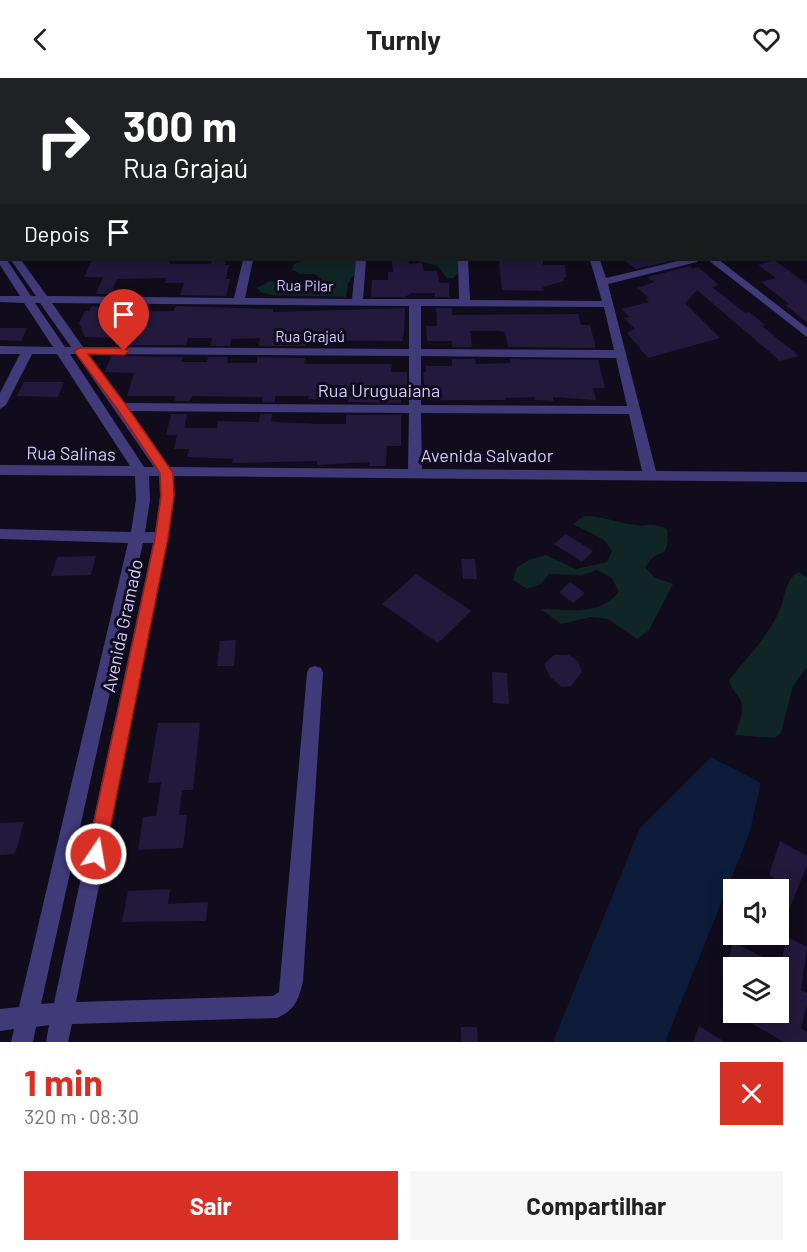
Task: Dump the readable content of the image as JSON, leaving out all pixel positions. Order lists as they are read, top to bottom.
{
  "streets": {
    "street": [
      "Rua Pilar",
      "Rua Grajaú",
      "Rua Uruguaiana",
      "Rua Salinas",
      "Avenida Salvador",
      "Avenida Gramado"
    ]
  },
  "crossings": [
    ["Rua Salinas", "Avenida Salvador"],
    ["Rua Salinas", "Avenida Gramado"],
    ["Avenida Salvador", "Avenida Gramado"]
  ],
  "page": {
    "header": "Turnly",
    "turn": ["300 m", "Rua Grajaú"],
    "then": "Depois",
    "heading": ["1 min", "320 m · 08:30"],
    "buttons": ["Sair", "Compartilhar"]
  }
}
